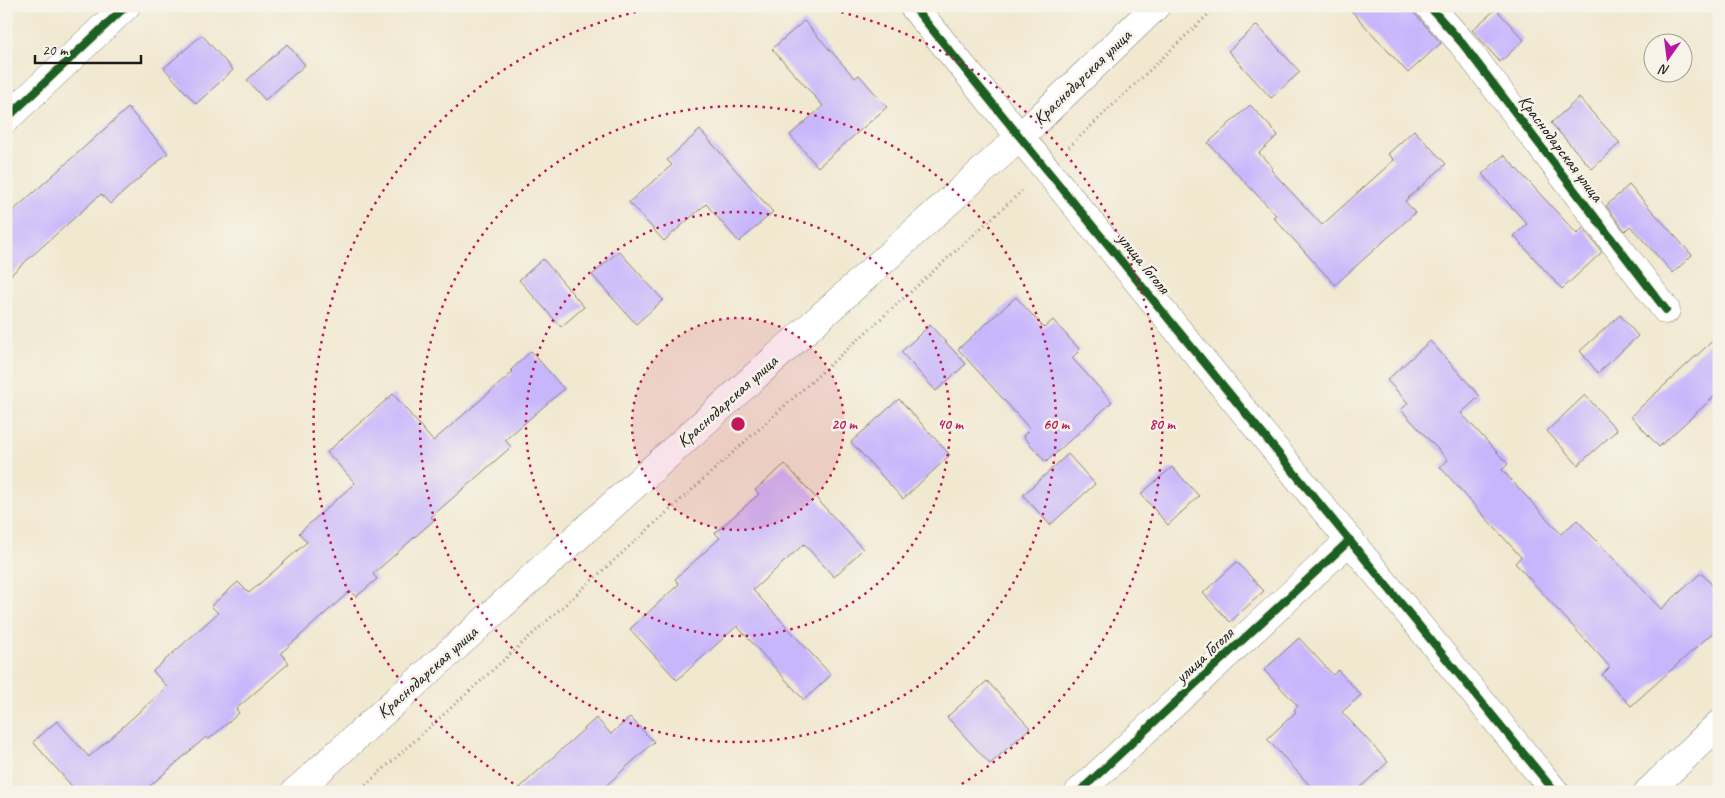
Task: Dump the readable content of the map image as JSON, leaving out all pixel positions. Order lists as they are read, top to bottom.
{
  "streets": {
    "street": ["Краснодарская улица", "улица Гоголя"]
  },
  "crossings": [
    ["Краснодарская улица", "улица Гоголя"]
  ],
  "scale_bar": "20 m",
  "north": "bottom",
  "rings": [
    "20 m",
    "40 m",
    "60 m",
    "80 m"
  ]
}
